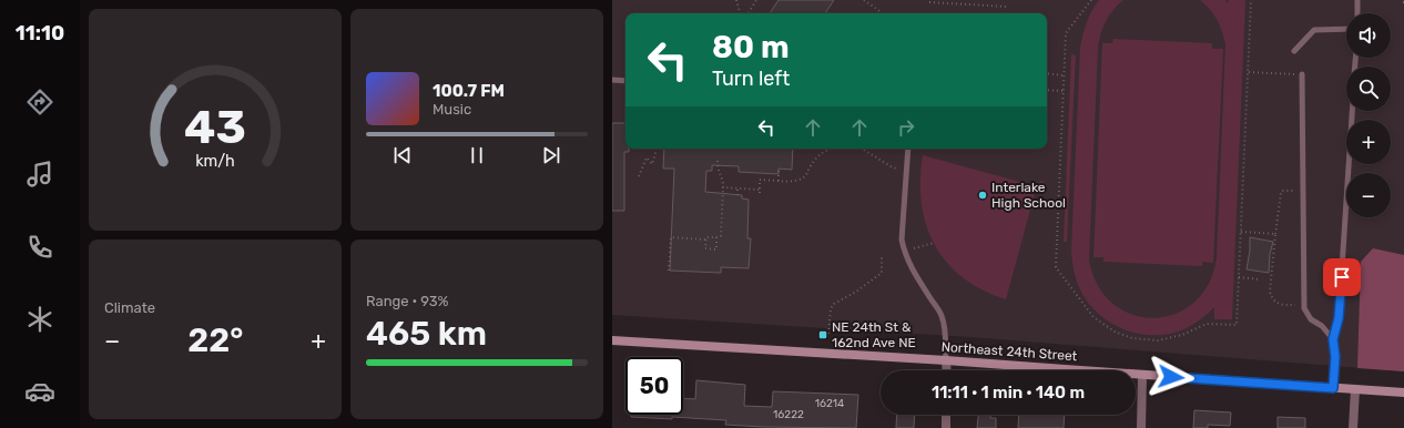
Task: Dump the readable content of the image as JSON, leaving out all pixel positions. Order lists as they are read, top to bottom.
{
  "streets": {
    "main road": ["Northeast 24th Street"]
  },
  "places": {
    "other": ["Interlake High School"],
    "transit": ["NE 24th St & 162nd Ave NE"]
  },
  "house_numbers": ["16214", "16222"],
  "page": {
    "tabs": "11:10",
    "map_buttons": ["+", "−"],
    "turn": ["80 m", "Turn left"],
    "song": ["100.7 FM", "Music"],
    "tile": [
      "Climate",
      ["Range · 93%", "465 km"]
    ],
    "heat": ["−", "22°", "+"],
    "limit": "50",
    "trip": "11:11 · 1 min · 140 m",
    "gauge": ["43", "km/h"]
  }
}
